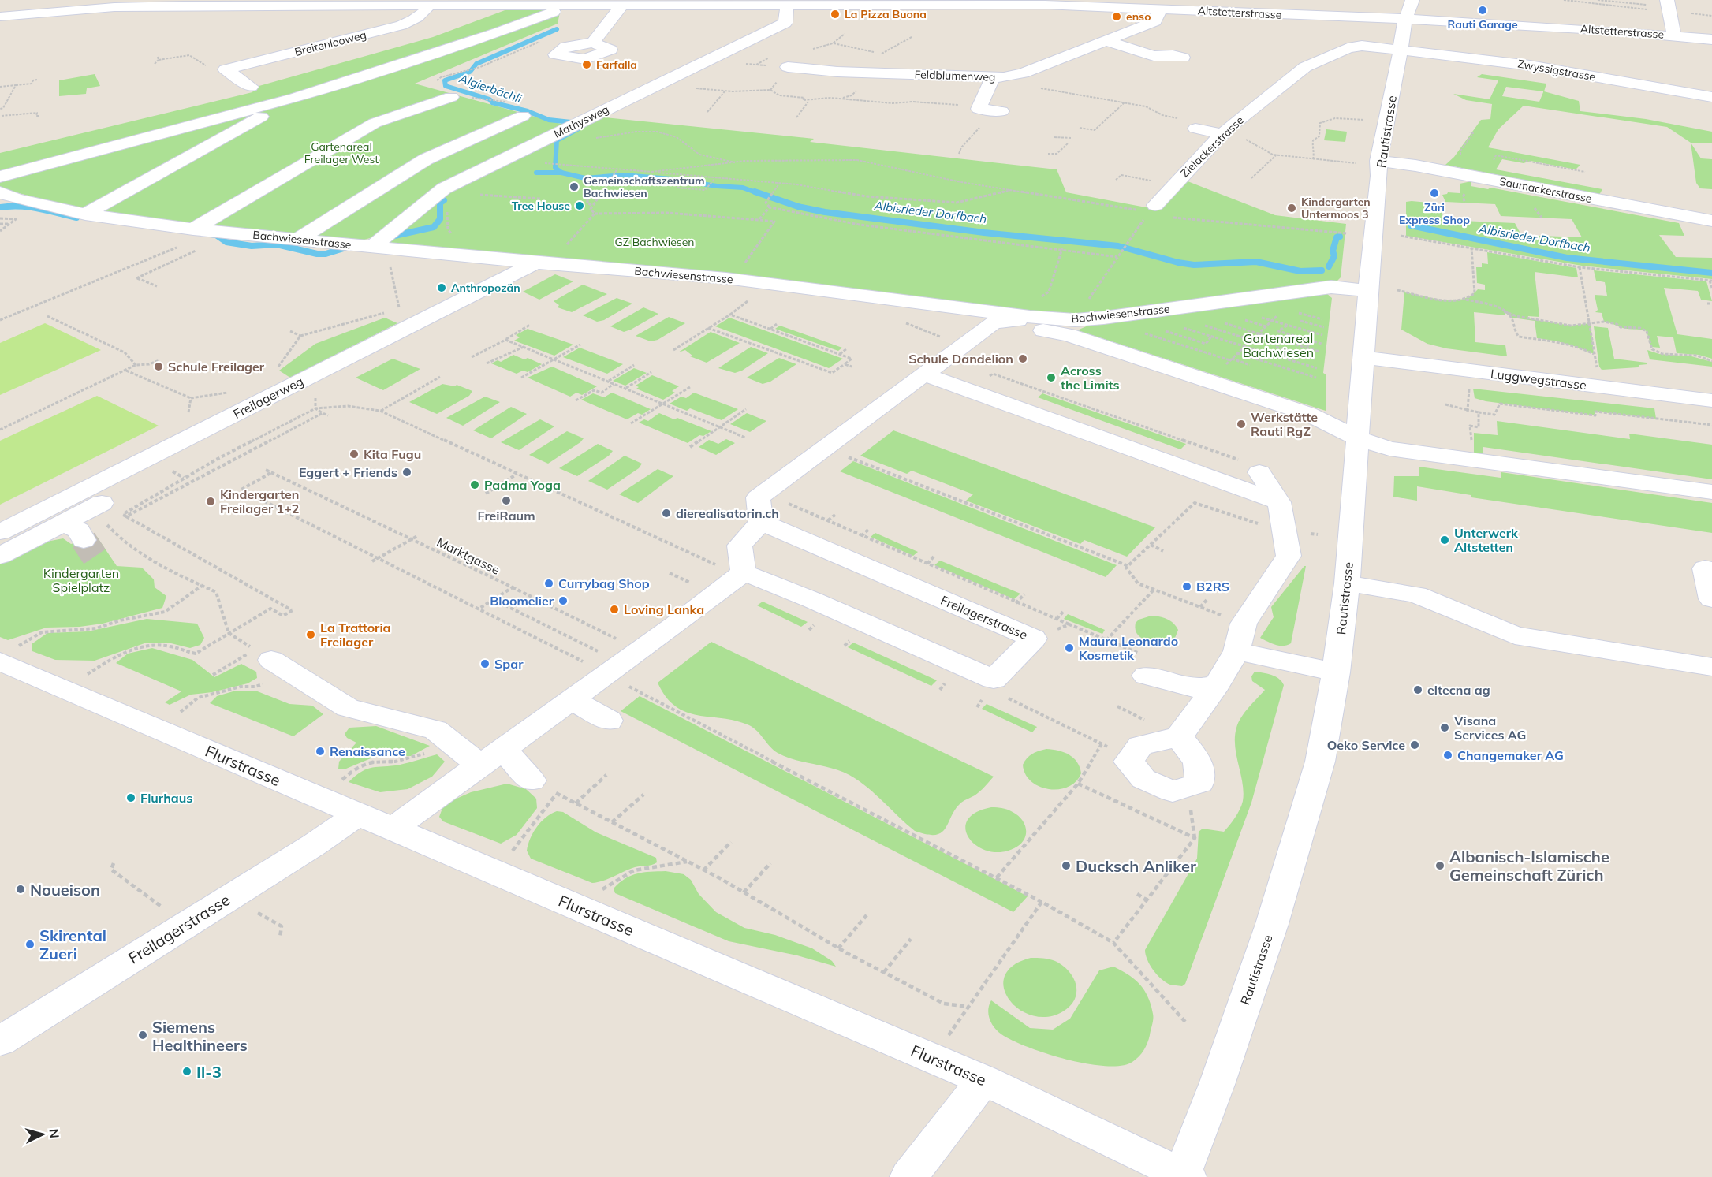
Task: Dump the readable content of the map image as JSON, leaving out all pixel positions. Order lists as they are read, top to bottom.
{
  "streets": {
    "street": [
      "Altstetterstrasse",
      "Breitenlooweg",
      "Zwyssigstrasse",
      "Feldblumenweg",
      "Mathysweg",
      "Rautistrasse",
      "Zielackerstrasse",
      "Saumackerstrasse",
      "Bachwiesenstrasse",
      "Luggwegstrasse",
      "Freilagerweg",
      "Freilagerstrasse",
      "Flurstrasse"
    ],
    "path": ["Marktgasse"]
  },
  "crossings": [
    ["Altstetterstrasse", "Breitenlooweg"],
    ["Altstetterstrasse", "Feldblumenweg"],
    ["Altstetterstrasse", "Mathysweg"],
    ["Altstetterstrasse", "Rautistrasse"],
    ["Zwyssigstrasse", "Rautistrasse"],
    ["Zwyssigstrasse", "Zielackerstrasse"],
    ["Mathysweg", "Bachwiesenstrasse"],
    ["Rautistrasse", "Zielackerstrasse"],
    ["Rautistrasse", "Saumackerstrasse"],
    ["Rautistrasse", "Bachwiesenstrasse"],
    ["Rautistrasse", "Luggwegstrasse"],
    ["Rautistrasse", "Flurstrasse"],
    ["Bachwiesenstrasse", "Freilagerweg"],
    ["Freilagerstrasse", "Flurstrasse"]
  ],
  "water": ["Algierbächli", "Albisrieder Dorfbach"],
  "parks": [
    "Gartenareal Freilager West",
    "GZ Bachwiesen",
    "Gartenareal Bachwiesen",
    "Kindergarten Spielplatz"
  ],
  "places": [
    "Rauti Garage",
    "La Pizza Buona",
    "enso",
    "Farfalla",
    "Gemeinschaftszentrum Bachwiesen",
    "Züri Express Shop",
    "Tree House",
    "Kindergarten Untermoos 3",
    "Anthropozän",
    "Schule Dandelion",
    "Schule Freilager",
    "Across the Limits",
    "Werkstätte Rauti RgZ",
    "Kita Fugu",
    "Eggert + Friends",
    "Padma Yoga",
    "FreiRaum",
    "Kindergarten Freilager 1+2",
    "dierealisatorin.ch",
    "Unterwerk Altstetten",
    "Currybag Shop",
    "B2RS",
    "Bloomelier",
    "Loving Lanka",
    "La Trattoria Freilager",
    "Maura Leonardo Kosmetik",
    "Spar",
    "eltecna ag",
    "Visana Services AG",
    "Oeko Service",
    "Renaissance",
    "Changemaker AG",
    "Flurhaus",
    "Ducksch Anliker",
    "Albanisch-Islamische Gemeinschaft Zürich",
    "Noueison",
    "Skirental Zueri",
    "Siemens Healthineers",
    "II-3"
  ],
  "north": "right"
}
